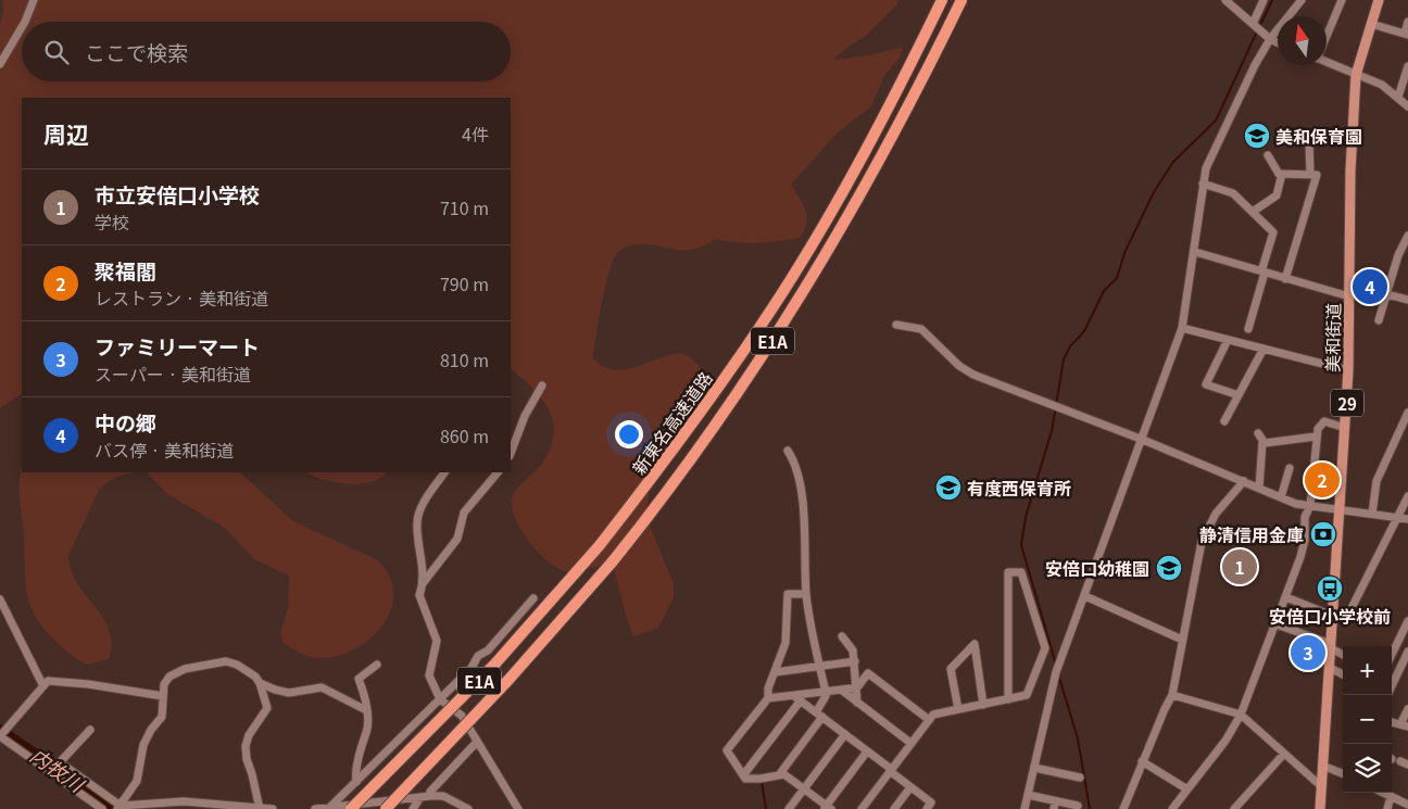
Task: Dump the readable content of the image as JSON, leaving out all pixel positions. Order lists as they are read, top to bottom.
{
  "streets": {
    "highway": ["E1A", "新東名高速道路"],
    "main road": ["美和街道", "29"]
  },
  "water": ["内牧川"],
  "places": {
    "school or university": ["美和保育園", "有度西保育所", "安倍口幼稚園"],
    "bank": ["静清信用金庫"],
    "bus stop": ["安倍口小学校前"]
  },
  "north": "top",
  "page": {
    "search": "ここで検索",
    "heading": ["周辺", "4件"],
    "list": [
      {
        "mark": "1",
        "name": "市立安倍口小学校",
        "note": "学校",
        "value": "710 m"
      },
      {
        "mark": "2",
        "name": "聚福閣",
        "note": "レストラン · 美和街道",
        "value": "790 m"
      },
      {
        "mark": "3",
        "name": "ファミリーマート",
        "note": "スーパー · 美和街道",
        "value": "810 m"
      },
      {
        "mark": "4",
        "name": "中の郷",
        "note": "バス停 · 美和街道",
        "value": "860 m"
      }
    ],
    "pins": [
      "4",
      "2",
      "1",
      "3"
    ],
    "map_buttons": ["+", "−"]
  }
}
